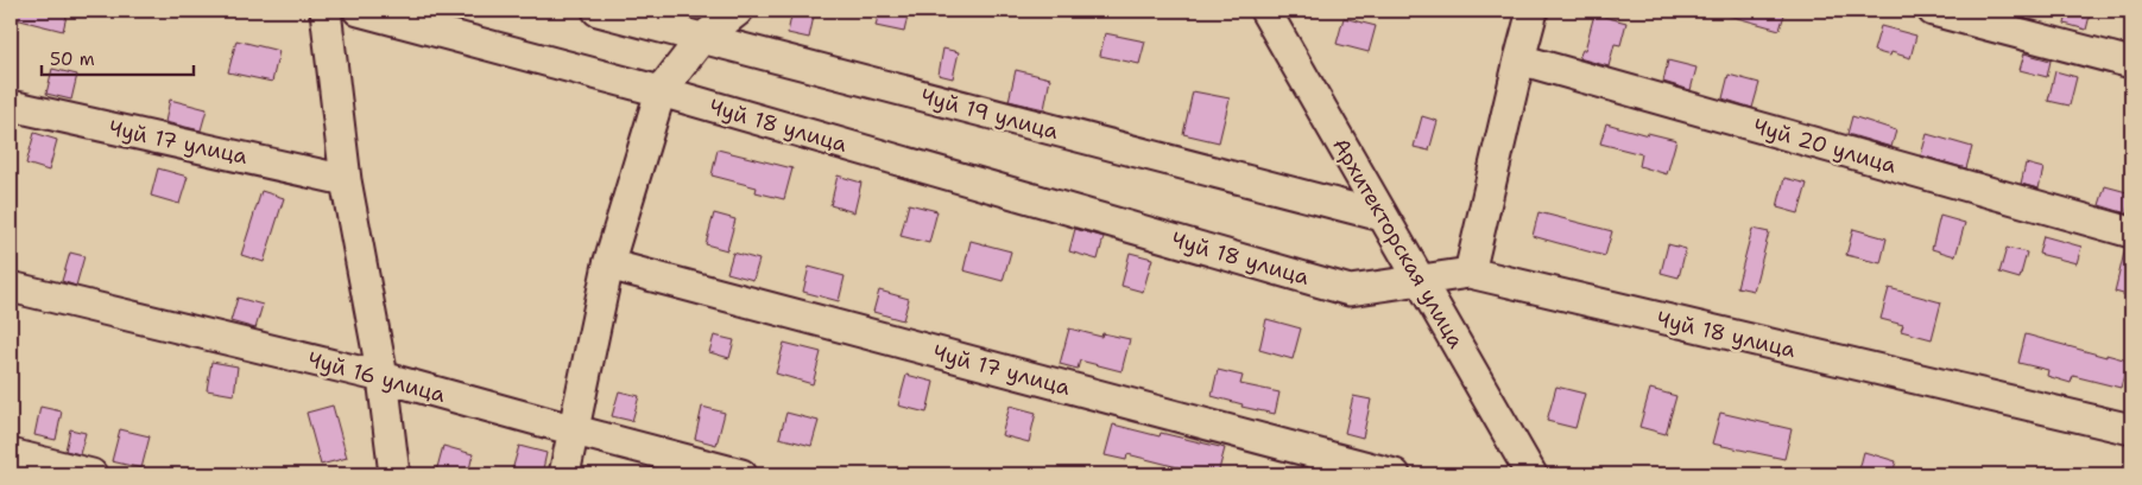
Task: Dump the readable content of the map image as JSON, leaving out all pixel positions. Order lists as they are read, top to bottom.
{
  "streets": {
    "street": [
      "Чуй 19 улица",
      "Чуй 18 улица",
      "Чуй 17 улица",
      "Чуй 20 улица",
      "Архитекторская улица",
      "Чуй 16 улица"
    ]
  },
  "crossings": [
    ["Чуй 19 улица", "Архитекторская улица"],
    ["Чуй 18 улица", "Архитекторская улица"]
  ],
  "scale_bar": "50 m"
}
